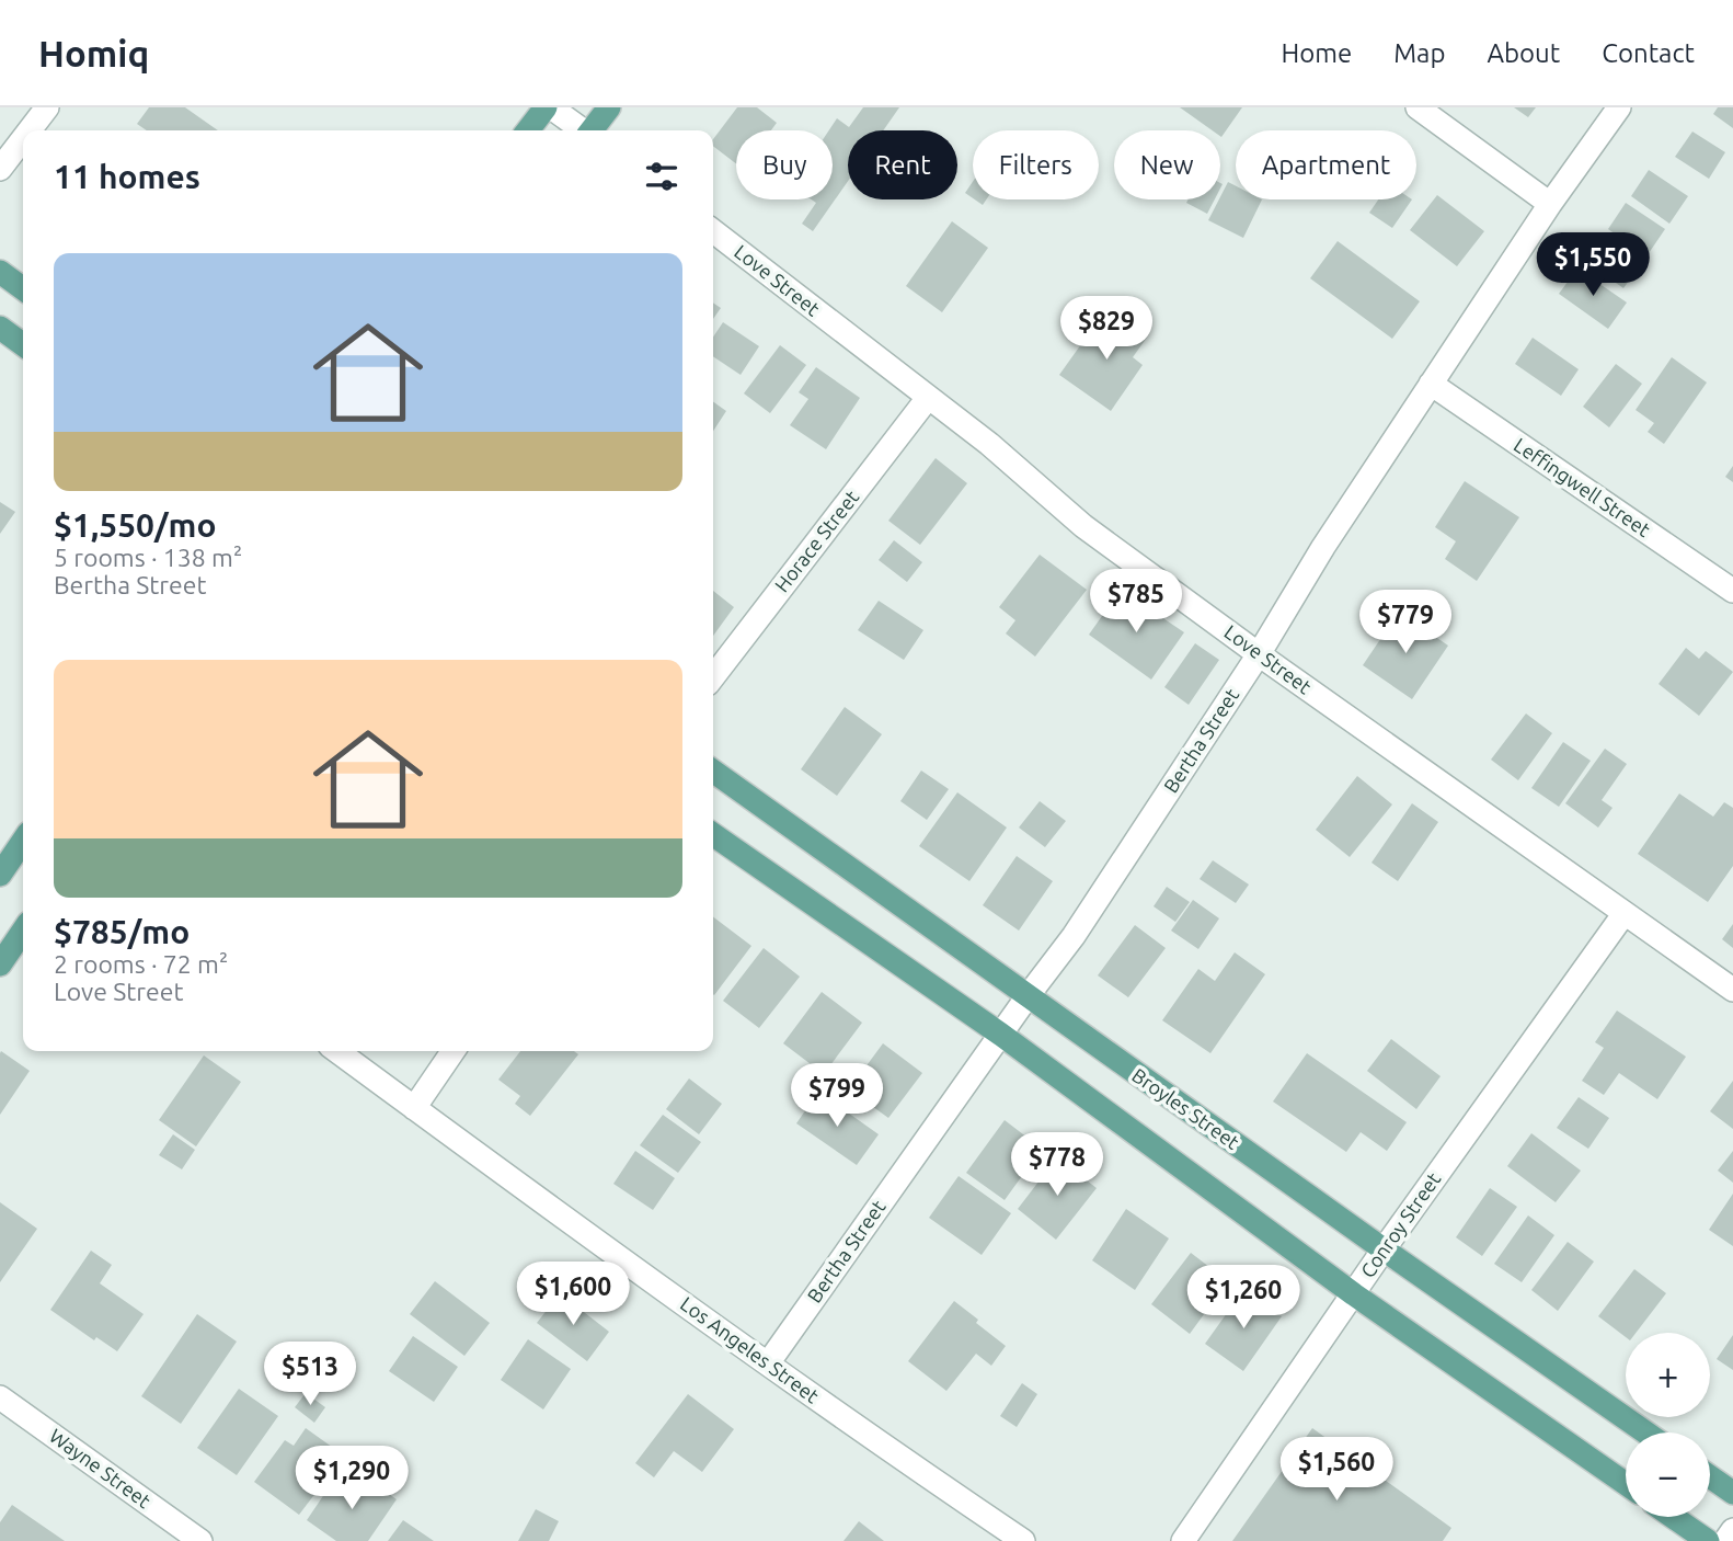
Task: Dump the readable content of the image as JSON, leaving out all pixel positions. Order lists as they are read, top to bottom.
{
  "streets": {
    "main road": ["Broyles Street"],
    "street": [
      "Love Street",
      "Leffingwell Street",
      "Horace Street",
      "Bertha Street",
      "Conroy Street",
      "Los Angeles Street",
      "Wayne Street"
    ]
  },
  "crossings": [
    ["Love Street", "Horace Street"],
    ["Love Street", "Bertha Street"],
    ["Love Street", "Conroy Street"],
    ["Leffingwell Street", "Bertha Street"],
    ["Bertha Street", "Broyles Street"],
    ["Bertha Street", "Los Angeles Street"],
    ["Broyles Street", "Conroy Street"]
  ],
  "page": {
    "header": "Homiq",
    "nav": [
      "Home",
      "Map",
      "About",
      "Contact"
    ],
    "chip": [
      "Buy",
      "Rent",
      "Filters",
      "New",
      "Apartment"
    ],
    "heading": "11 homes",
    "list": [
      {
        "name": "$1,550/mo",
        "note": "5 rooms · 138 m² · Bertha Street"
      },
      {
        "name": "$785/mo",
        "note": "2 rooms · 72 m² · Love Street"
      }
    ],
    "price": [
      "$1,550",
      "$829",
      "$785",
      "$779",
      "$799",
      "$778",
      "$1,600",
      "$1,260",
      "$513",
      "$1,560",
      "$1,290"
    ],
    "map_buttons": ["+", "−"]
  }
}
